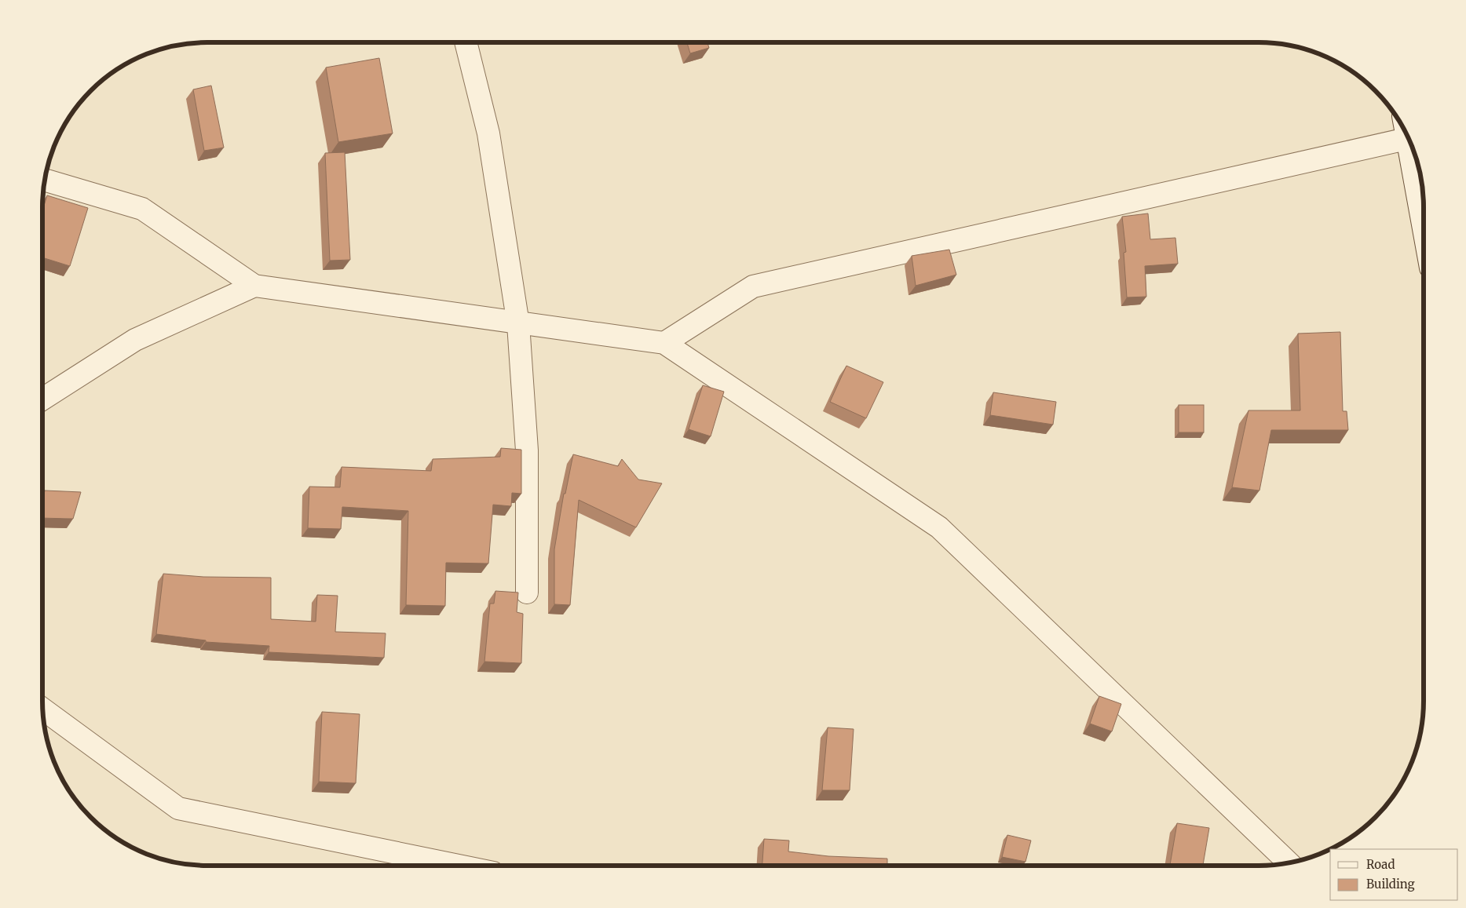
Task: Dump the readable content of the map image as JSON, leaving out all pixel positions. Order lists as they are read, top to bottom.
{
  "legend": ["Road", "Building"]
}
